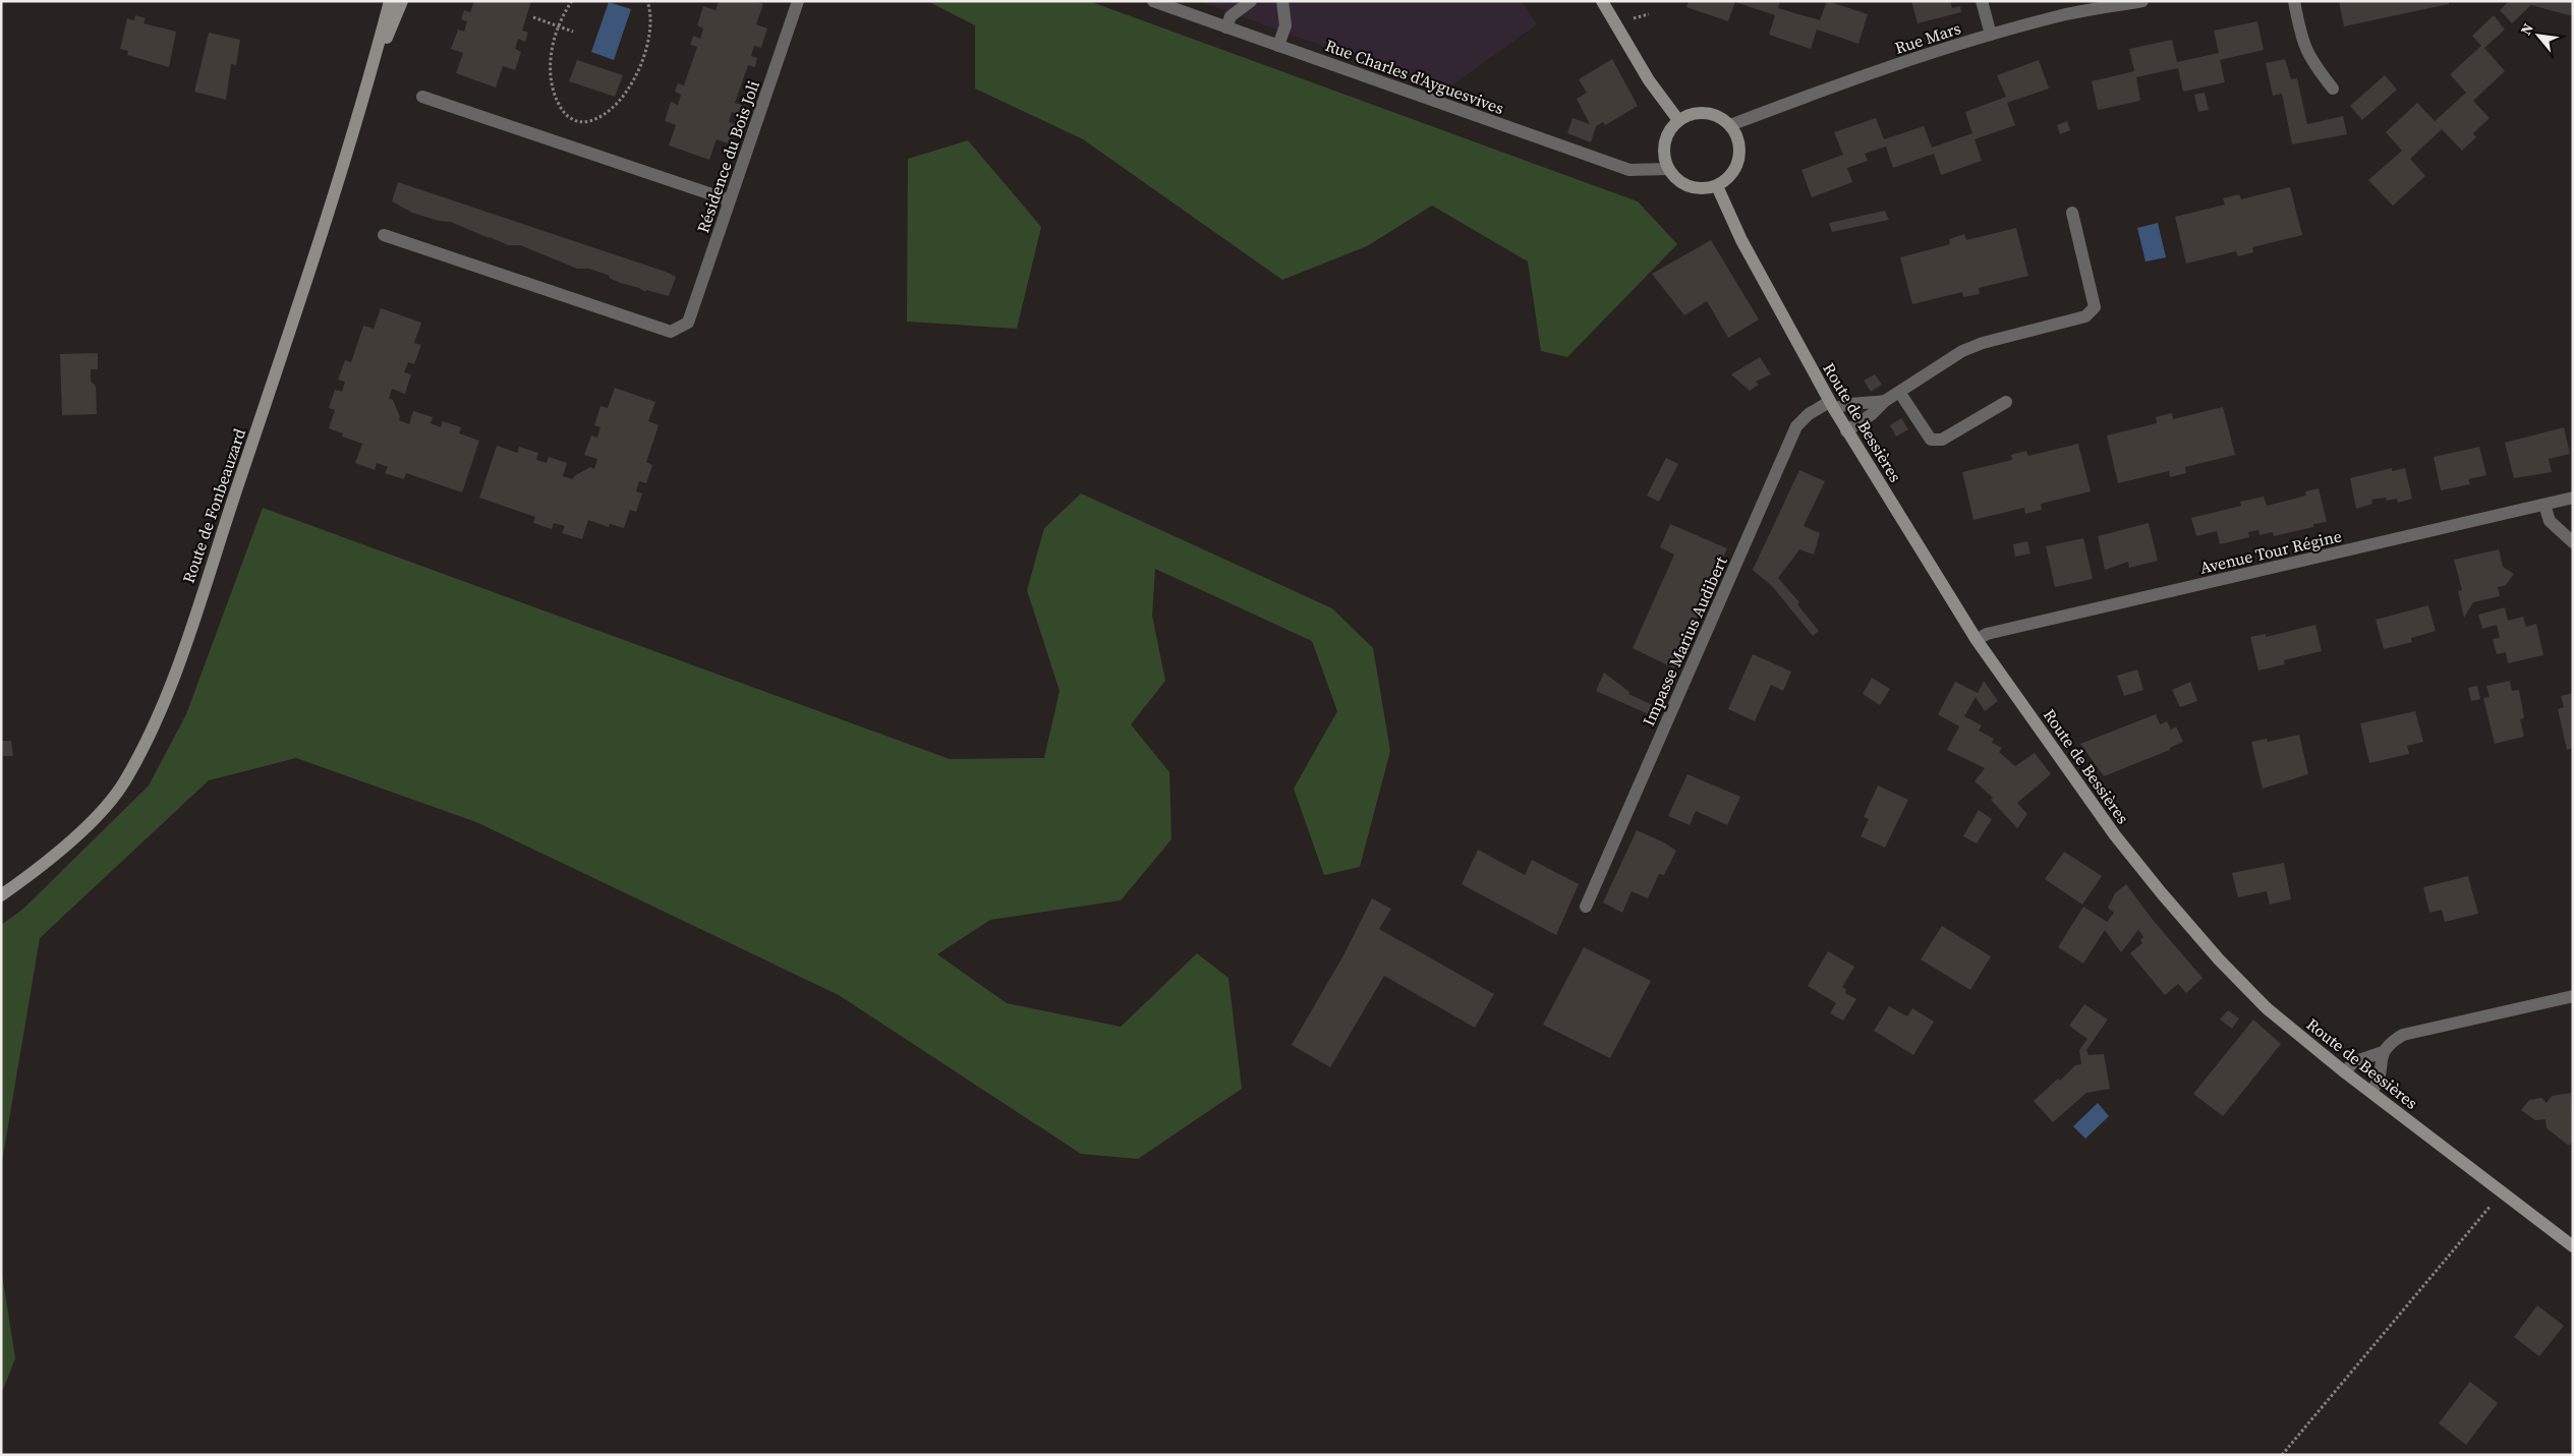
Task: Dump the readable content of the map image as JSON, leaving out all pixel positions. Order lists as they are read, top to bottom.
{
  "streets": {
    "main road": ["Route de Bessières", "Route de Fonbeauzard"],
    "street": [
      "Rue Mars",
      "Rue Charles d'Ayguesvives",
      "Résidence du Bois Joli",
      "Avenue Tour Régine",
      "Impasse Marius Audibert"
    ]
  },
  "crossings": [
    ["Rue Mars", "Rue Charles d'Ayguesvives"],
    ["Rue Mars", "Route de Bessières"],
    ["Rue Charles d'Ayguesvives", "Route de Bessières"],
    ["Route de Bessières", "Avenue Tour Régine"],
    ["Route de Bessières", "Impasse Marius Audibert"]
  ],
  "north": "top left"
}
